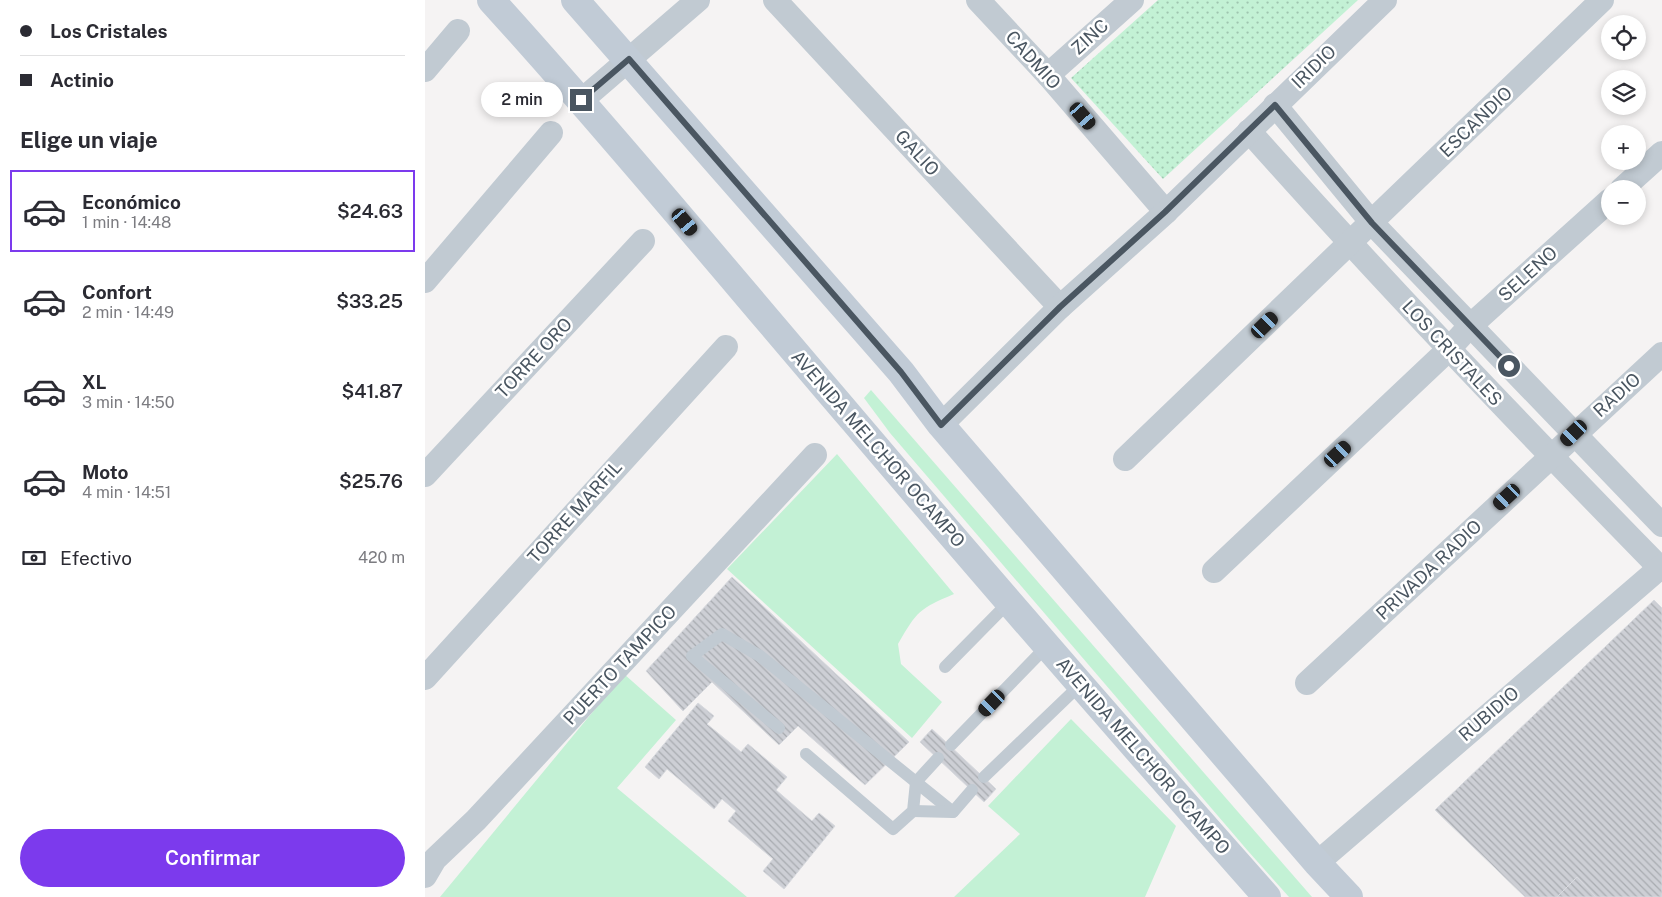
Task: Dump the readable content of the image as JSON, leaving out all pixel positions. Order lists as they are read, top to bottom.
{
  "streets": {
    "main road": ["AVENIDA MELCHOR OCAMPO"],
    "street": [
      "ZINC",
      "CADMIO",
      "IRIDIO",
      "ESCANDIO",
      "GALIO",
      "SELENO",
      "LOS CRISTALES",
      "TORRE ORO",
      "RADIO",
      "TORRE MARFIL",
      "PRIVADA RADIO",
      "PUERTO TAMPICO",
      "RUBIDIO"
    ]
  },
  "crossings": [
    ["ZINC", "CADMIO"],
    ["CADMIO", "IRIDIO"],
    ["IRIDIO", "GALIO"],
    ["IRIDIO", "LOS CRISTALES"],
    ["ESCANDIO", "LOS CRISTALES"],
    ["SELENO", "LOS CRISTALES"],
    ["LOS CRISTALES", "RADIO"],
    ["LOS CRISTALES", "PRIVADA RADIO"],
    ["LOS CRISTALES", "RUBIDIO"],
    ["RADIO", "PRIVADA RADIO"]
  ],
  "page": {
    "banner": ["Los Cristales", "Actinio"],
    "map_buttons": ["+", "−"],
    "bubble": "2 min",
    "heading": "Elige un viaje",
    "list": [
      {
        "name": "Económico",
        "note": "1 min · 14:48",
        "value": "$24.63"
      },
      {
        "name": "Confort",
        "note": "2 min · 14:49",
        "value": "$33.25"
      },
      {
        "name": "XL",
        "note": "3 min · 14:50",
        "value": "$41.87"
      },
      {
        "name": "Moto",
        "note": "4 min · 14:51",
        "value": "$25.76"
      }
    ],
    "pay": ["Efectivo", "420 m"],
    "buttons": "Confirmar"
  }
}
